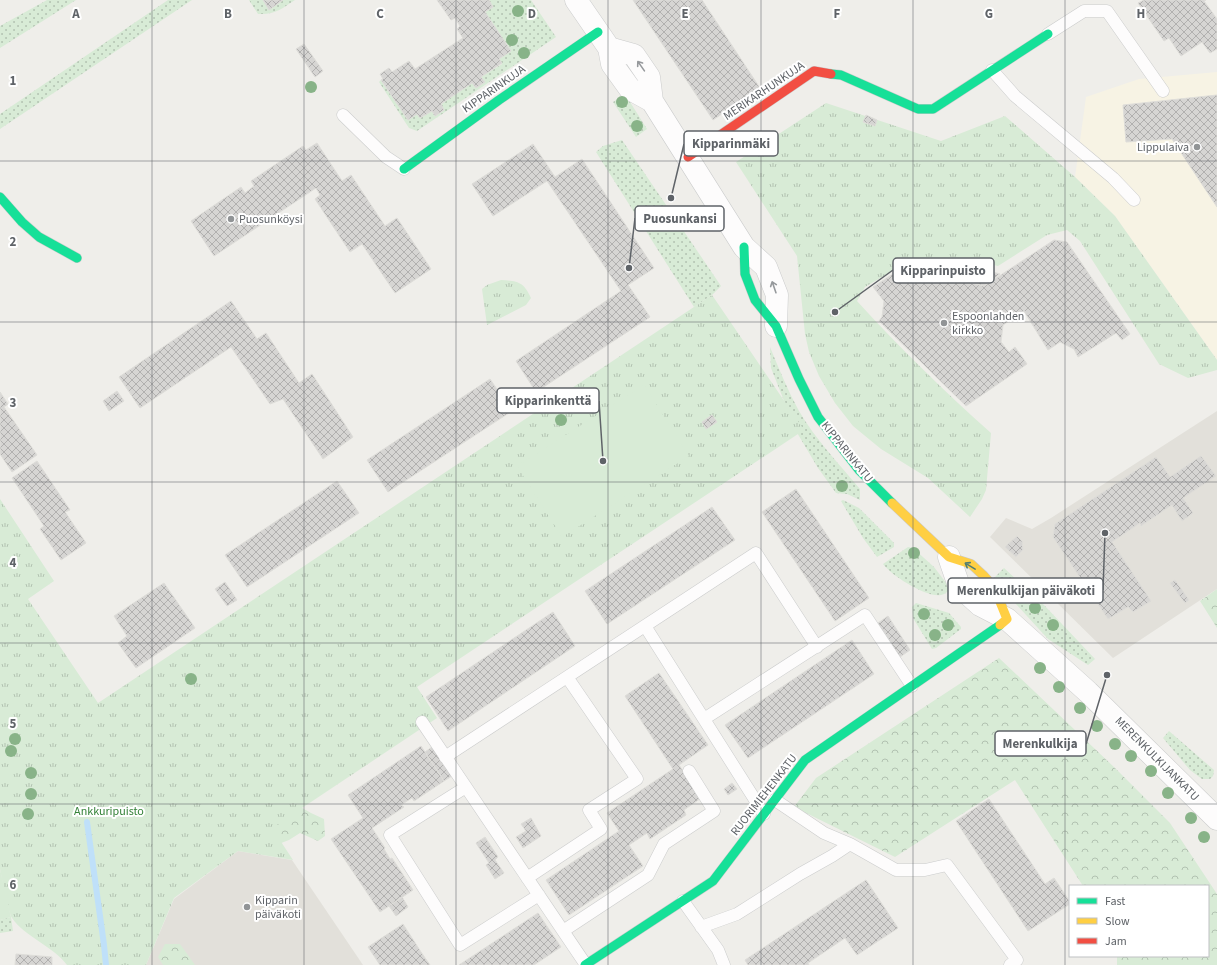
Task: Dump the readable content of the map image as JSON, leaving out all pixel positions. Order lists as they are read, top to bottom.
{
  "streets": {
    "street": [
      "KIPPARINKUJA",
      "MERIKARHUNKUJA",
      "KIPPARINKATU",
      "MERENKULKIJANKATU",
      "RUORIMIEHENKATU"
    ]
  },
  "crossings": [
    ["KIPPARINKUJA", "KIPPARINKATU"],
    ["MERIKARHUNKUJA", "KIPPARINKATU"],
    ["KIPPARINKATU", "MERENKULKIJANKATU"],
    ["KIPPARINKATU", "RUORIMIEHENKATU"],
    ["MERENKULKIJANKATU", "RUORIMIEHENKATU"]
  ],
  "parks": ["Ankkuripuisto"],
  "places": [
    "Lippulaiva",
    "Kipparinmäki",
    "Puosunköysi",
    "Puosunkansi",
    "Kipparinpuisto",
    "Espoonlahden kirkko",
    "Kipparinkenttä",
    "Merenkulkijan päiväkoti",
    "Merenkulkija",
    "Kipparin päiväkoti"
  ],
  "legend": ["Fast", "Slow", "Jam"],
  "grid": {
    "columns": [
      "A",
      "B",
      "C",
      "D",
      "E",
      "F",
      "G",
      "H"
    ],
    "rows": [
      "1",
      "2",
      "3",
      "4",
      "5",
      "6"
    ]
  }
}
